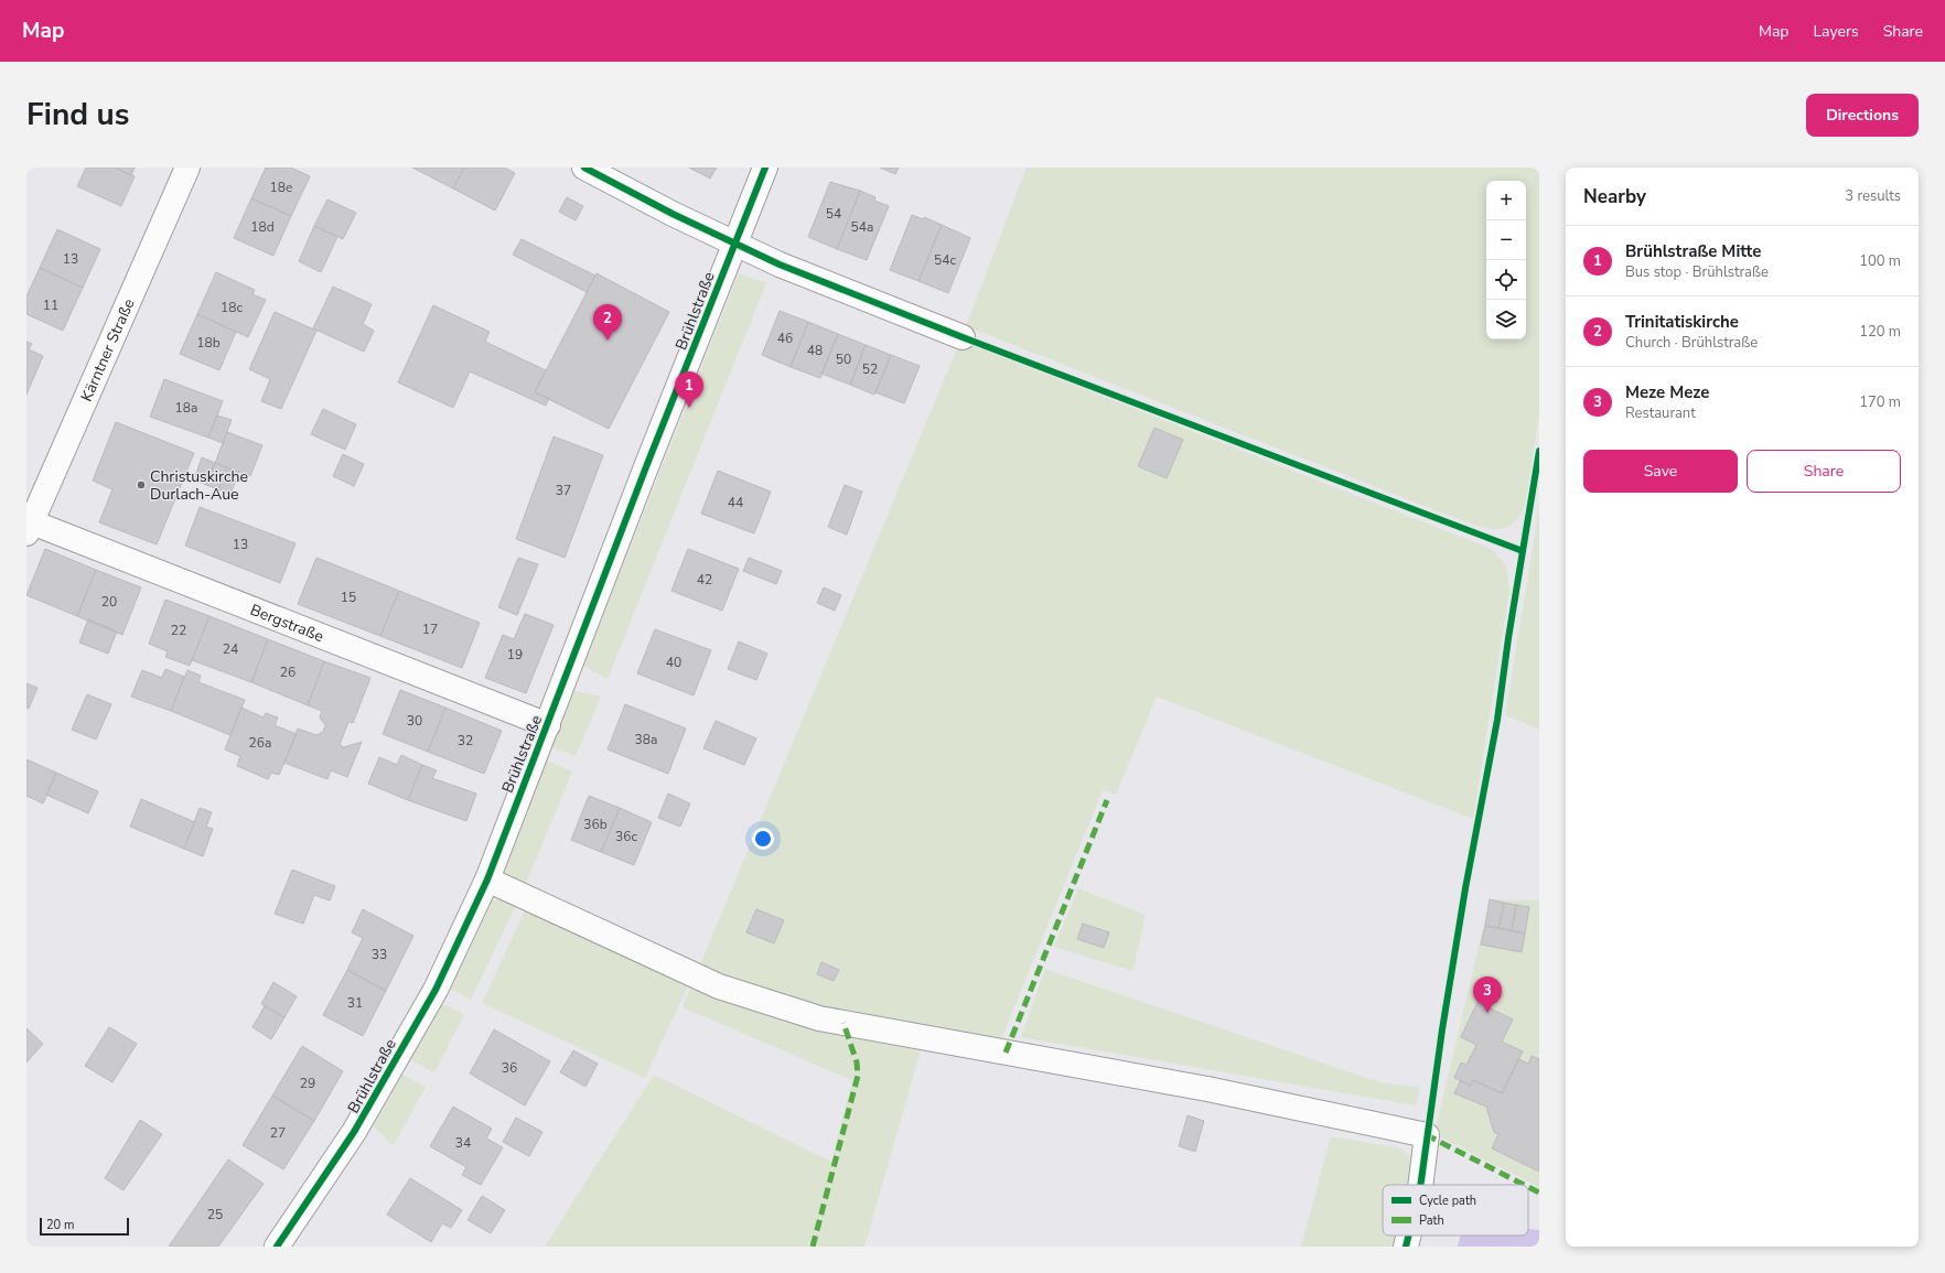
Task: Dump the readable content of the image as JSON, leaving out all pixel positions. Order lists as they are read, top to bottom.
{
  "streets": {
    "street": ["Brühlstraße", "Kärntner Straße", "Bergstraße"]
  },
  "crossings": [
    ["Brühlstraße", "Bergstraße"],
    ["Kärntner Straße", "Bergstraße"]
  ],
  "places": ["Christuskirche Durlach-Aue"],
  "house_numbers": [
    "18e",
    "54",
    "18d",
    "54a",
    "13",
    "54c",
    "11",
    "18c",
    "46",
    "18b",
    "48",
    "50",
    "52",
    "18a",
    "37",
    "44",
    "13",
    "42",
    "15",
    "20",
    "17",
    "22",
    "24",
    "19",
    "40",
    "26",
    "30",
    "38a",
    "32",
    "26a",
    "36b",
    "36c",
    "33",
    "31",
    "36",
    "29",
    "27",
    "34",
    "25"
  ],
  "legend": ["Cycle path", "Path"],
  "scale_bar": "20 m",
  "page": {
    "header": "Map",
    "nav": ["Map", "Layers", "Share"],
    "title": "Find us",
    "buttons": [
      "Directions",
      ["Save", "Share"]
    ],
    "heading": ["Nearby", "3 results"],
    "map_buttons": ["+", "−"],
    "list": [
      {
        "mark": "1",
        "name": "Brühlstraße Mitte",
        "note": "Bus stop · Brühlstraße",
        "value": "100 m"
      },
      {
        "mark": "2",
        "name": "Trinitatiskirche",
        "note": "Church · Brühlstraße",
        "value": "120 m"
      },
      {
        "mark": "3",
        "name": "Meze Meze",
        "note": "Restaurant",
        "value": "170 m"
      }
    ],
    "pins": ["2", "1", "3"],
    "scale": "20 m"
  }
}
